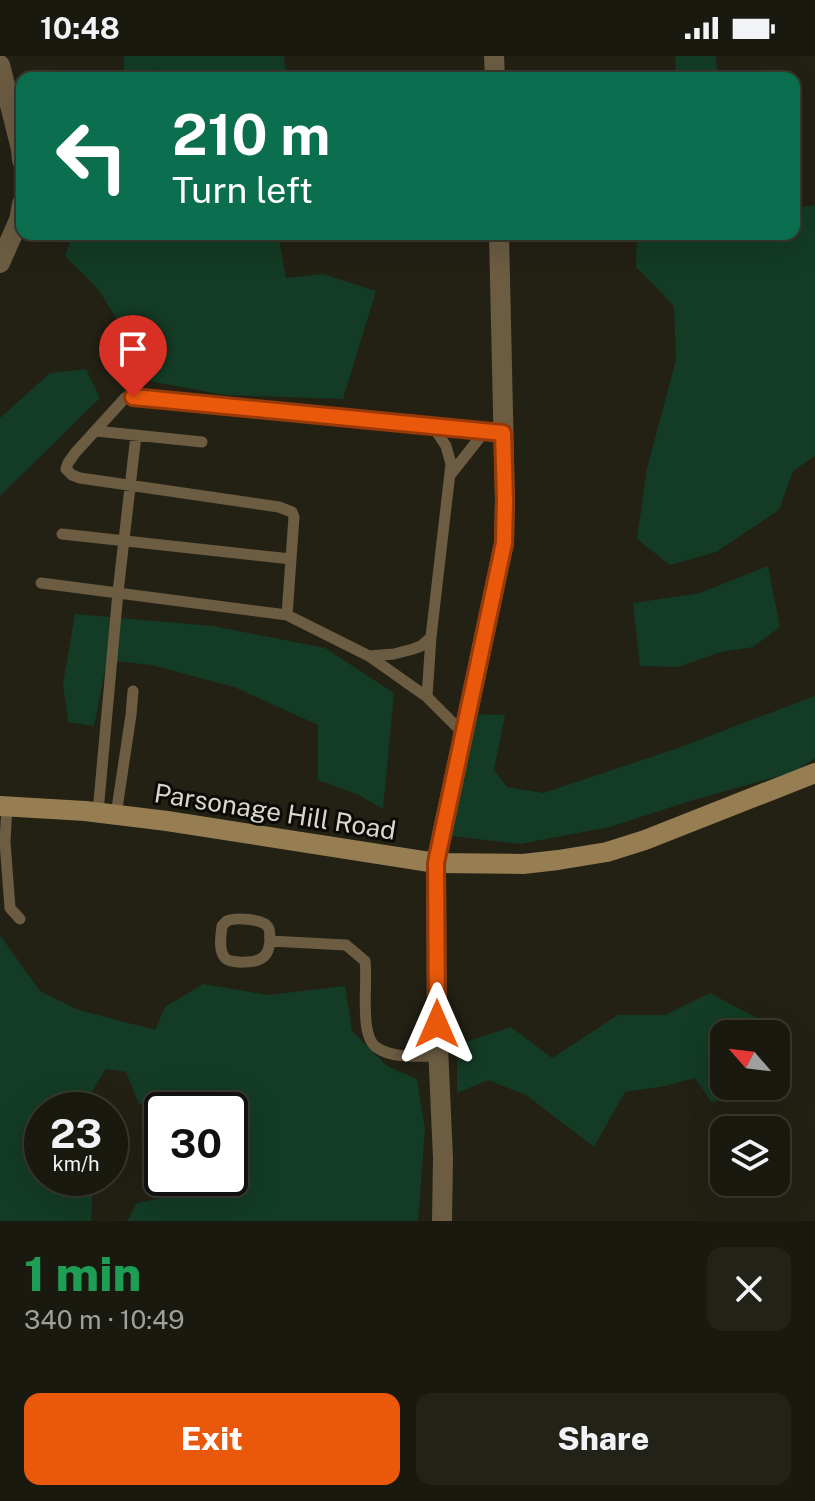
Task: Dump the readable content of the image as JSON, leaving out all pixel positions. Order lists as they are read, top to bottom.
{
  "streets": {
    "street": ["Parsonage Hill Road"]
  },
  "north": "top left",
  "page": {
    "status": "10:48",
    "turn": ["210 m", "Turn left"],
    "speed": "23 km/h",
    "limit": "30",
    "heading": ["1 min", "340 m · 10:49"],
    "buttons": ["Exit", "Share"]
  }
}
